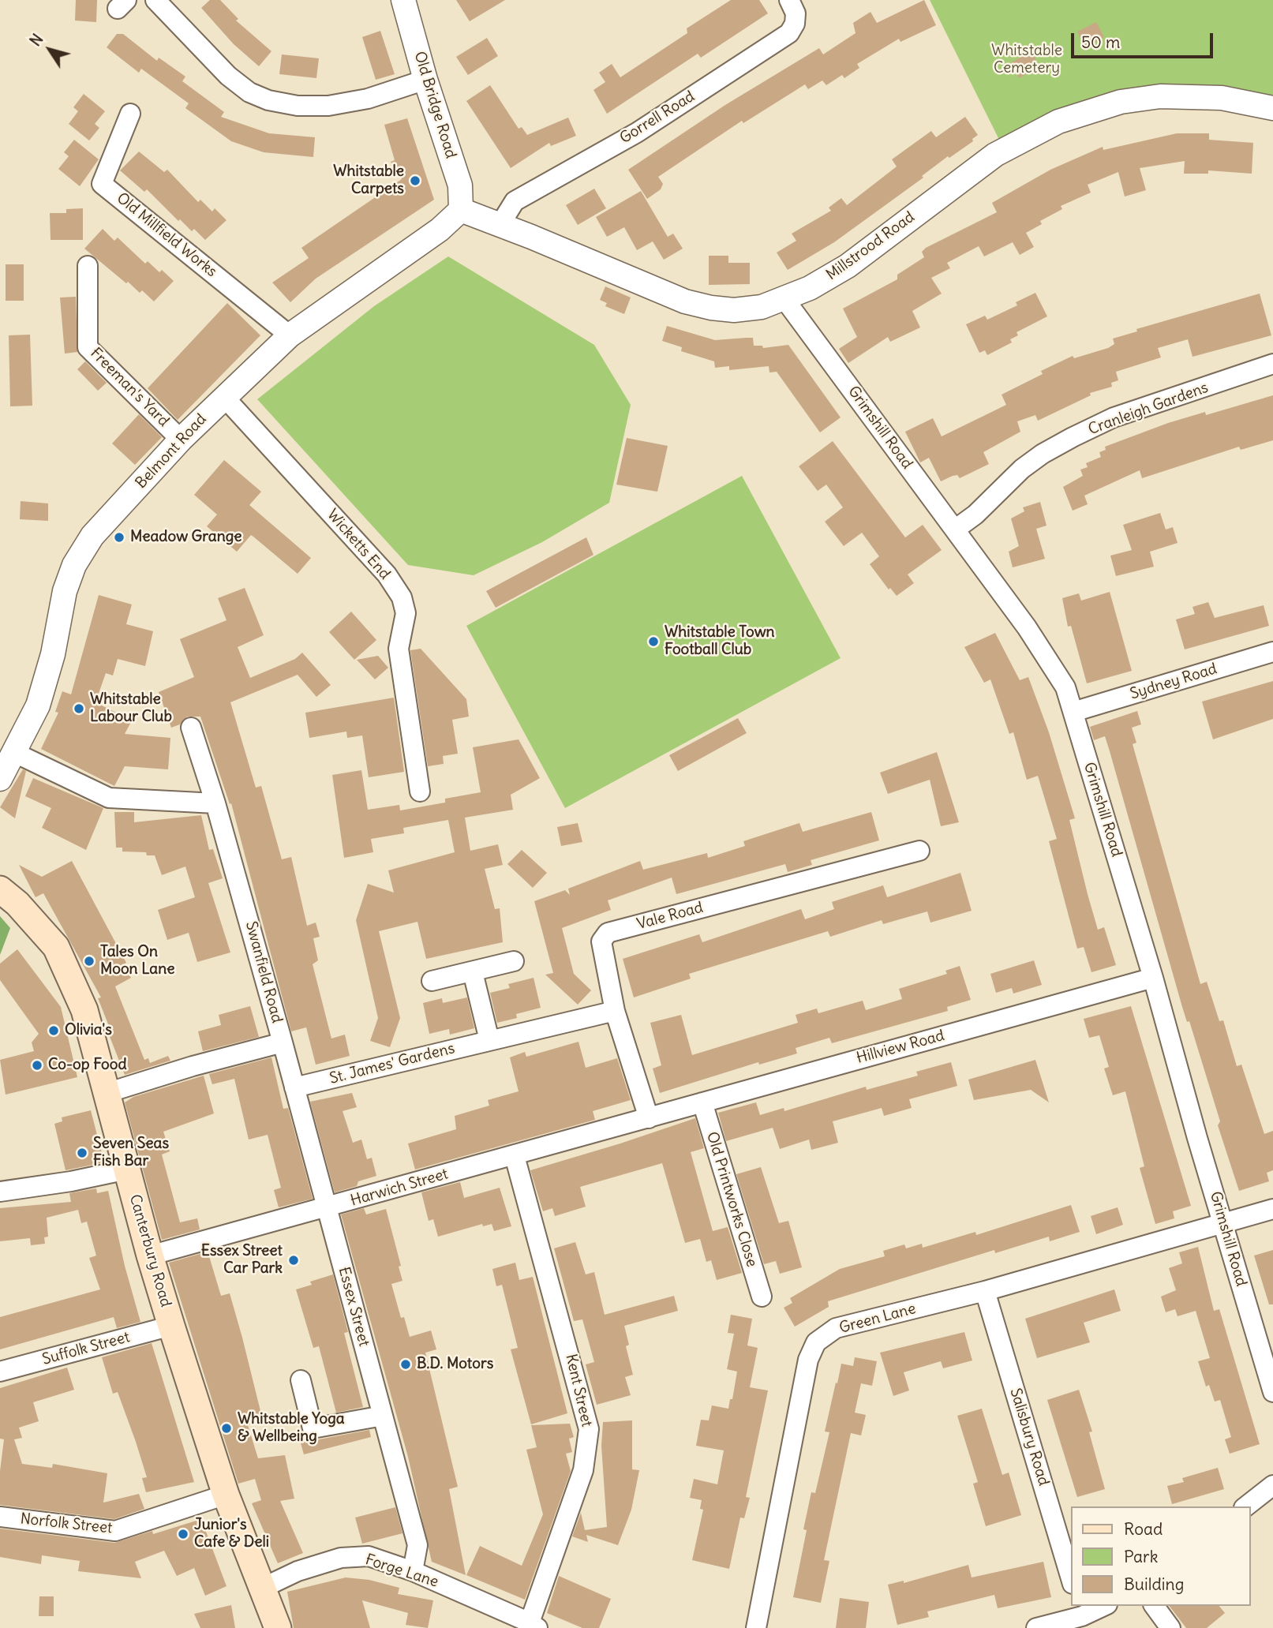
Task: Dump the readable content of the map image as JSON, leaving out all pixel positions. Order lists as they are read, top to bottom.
{
  "streets": {
    "main road": ["Canterbury Road"],
    "street": [
      "Old Bridge Road",
      "Gorrell Road",
      "Old Millfield Works",
      "Millstrood Road",
      "Freeman's Yard",
      "Cranleigh Gardens",
      "Grimshill Road",
      "Belmont Road",
      "Wicketts End",
      "Sydney Road",
      "Vale Road",
      "Swanfield Road",
      "Hillview Road",
      "St. James' Gardens",
      "Harwich Street",
      "Old Printworks Close",
      "Essex Street",
      "Green Lane",
      "Suffolk Street",
      "Kent Street",
      "Salisbury Road",
      "Norfolk Street",
      "Forge Lane"
    ]
  },
  "crossings": [
    ["Old Bridge Road", "Millstrood Road"],
    ["Old Bridge Road", "Belmont Road"],
    ["Gorrell Road", "Millstrood Road"],
    ["Old Millfield Works", "Belmont Road"],
    ["Millstrood Road", "Grimshill Road"],
    ["Millstrood Road", "Belmont Road"],
    ["Freeman's Yard", "Belmont Road"],
    ["Cranleigh Gardens", "Grimshill Road"],
    ["Grimshill Road", "Sydney Road"],
    ["Grimshill Road", "Hillview Road"],
    ["Grimshill Road", "Green Lane"],
    ["Belmont Road", "Wicketts End"],
    ["Vale Road", "Hillview Road"],
    ["Vale Road", "St. James' Gardens"],
    ["Vale Road", "Harwich Street"],
    ["Swanfield Road", "Canterbury Road"],
    ["Swanfield Road", "Essex Street"],
    ["Hillview Road", "Harwich Street"],
    ["Hillview Road", "Old Printworks Close"],
    ["St. James' Gardens", "Essex Street"],
    ["Harwich Street", "Canterbury Road"],
    ["Harwich Street", "Essex Street"],
    ["Harwich Street", "Kent Street"],
    ["Canterbury Road", "Suffolk Street"],
    ["Canterbury Road", "Norfolk Street"],
    ["Canterbury Road", "Forge Lane"],
    ["Essex Street", "Forge Lane"],
    ["Green Lane", "Salisbury Road"],
    ["Kent Street", "Forge Lane"]
  ],
  "parks": ["Whitstable Cemetery"],
  "places": [
    "Whitstable Carpets",
    "Meadow Grange",
    "Whitstable Town Football Club",
    "Whitstable Labour Club",
    "Tales On Moon Lane",
    "Olivia's",
    "Co-op Food",
    "Seven Seas Fish Bar",
    "Essex Street Car Park",
    "B.D. Motors",
    "Whitstable Yoga & Wellbeing",
    "Junior's Cafe & Deli"
  ],
  "legend": ["Road", "Park", "Building"],
  "scale_bar": "50 m",
  "north": "top left"
}
